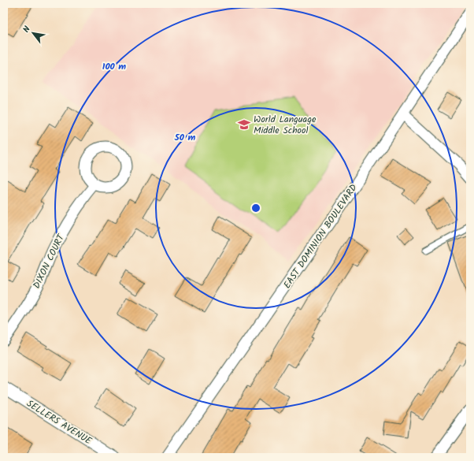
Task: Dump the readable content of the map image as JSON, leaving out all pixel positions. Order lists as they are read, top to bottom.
{
  "streets": {
    "street": ["EAST DOMINION BOULEVARD", "DIXON COURT", "SELLERS AVENUE"]
  },
  "places": {
    "school or university": ["World Language Middle School"]
  },
  "north": "top left",
  "rings": ["100 m", "50 m"]
}
